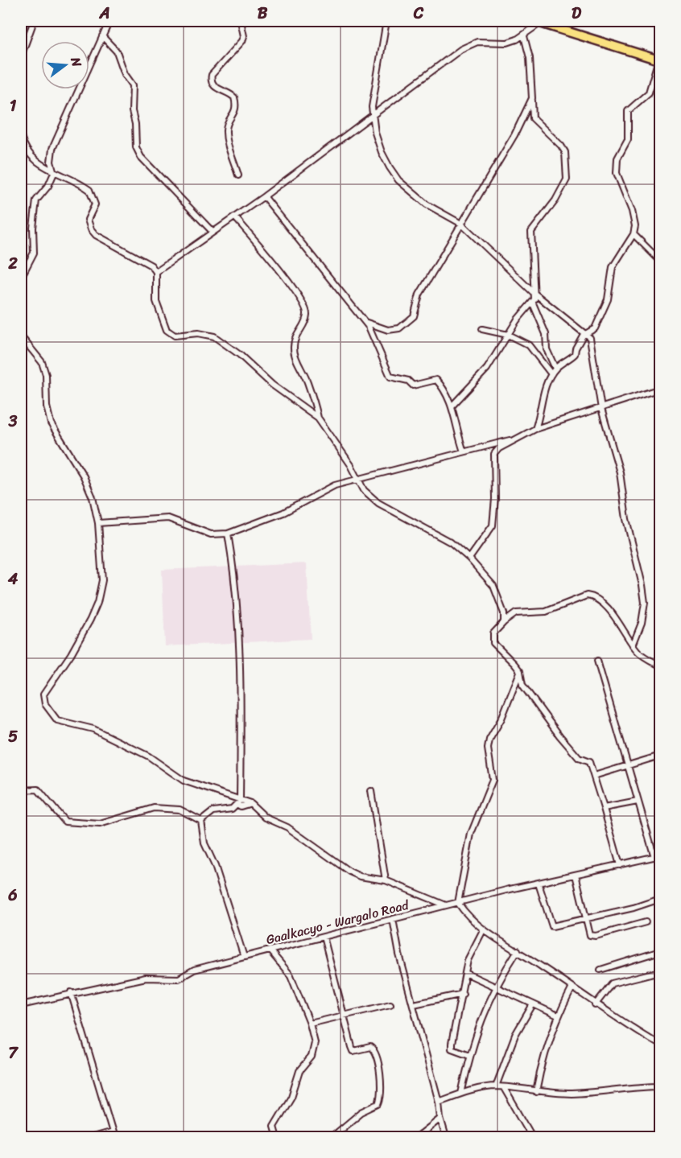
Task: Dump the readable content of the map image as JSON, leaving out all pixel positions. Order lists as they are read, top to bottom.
{
  "streets": {
    "street": ["Gaalkacyo - Wargalo Road"]
  },
  "north": "right",
  "grid": {
    "columns": [
      "A",
      "B",
      "C",
      "D"
    ],
    "rows": [
      "1",
      "2",
      "3",
      "4",
      "5",
      "6",
      "7"
    ]
  }
}
